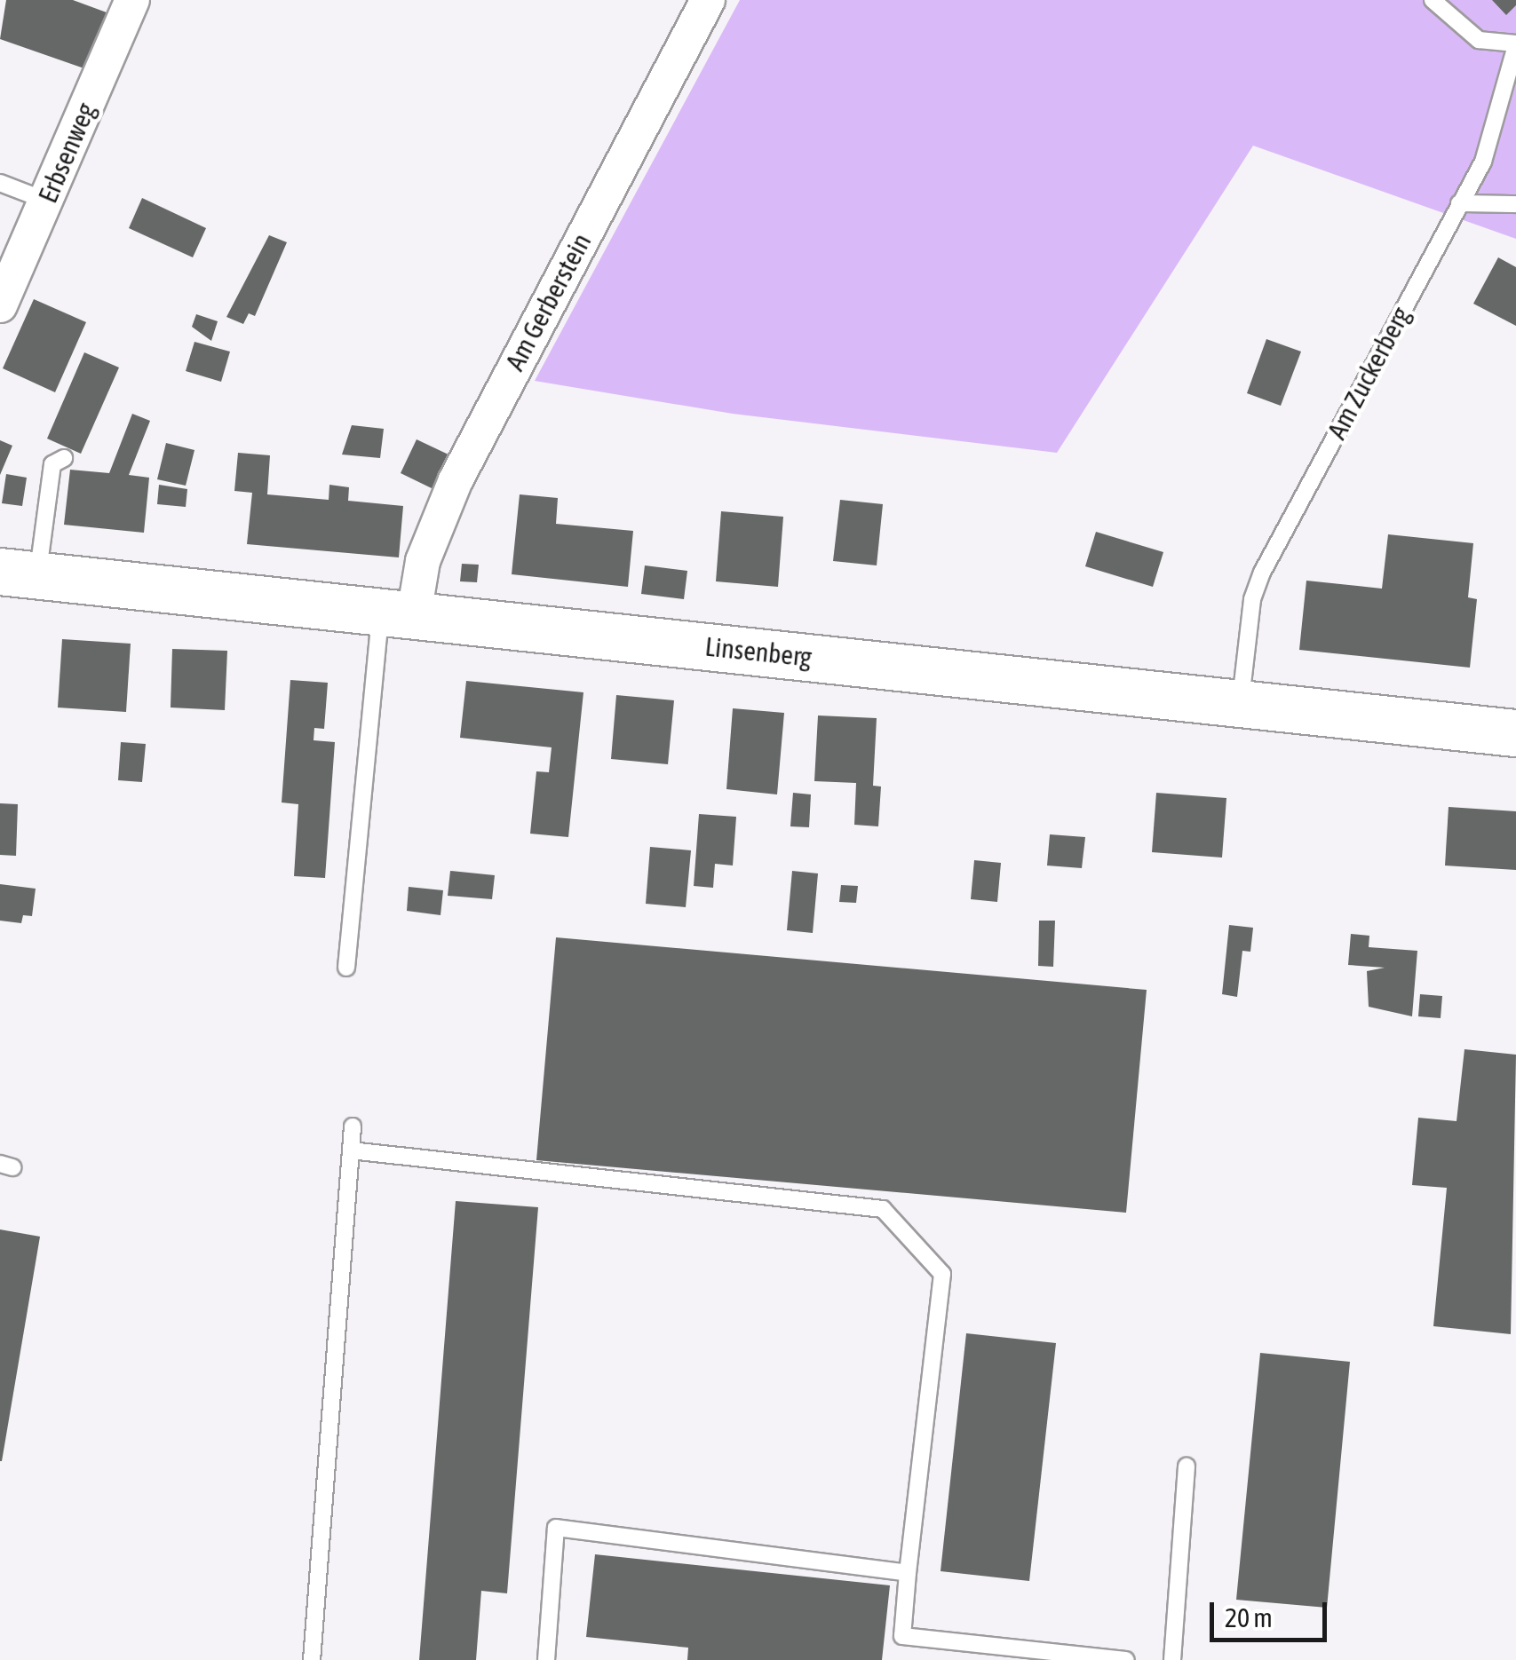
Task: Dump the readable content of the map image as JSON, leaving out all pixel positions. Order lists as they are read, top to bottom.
{
  "streets": {
    "main road": ["Linsenberg"],
    "street": ["Erbsenweg", "Am Gerberstein"],
    "lane": ["Am Zuckerberg"]
  },
  "crossings": [
    ["Am Gerberstein", "Linsenberg"],
    ["Am Zuckerberg", "Linsenberg"]
  ],
  "scale_bar": "20 m"
}
